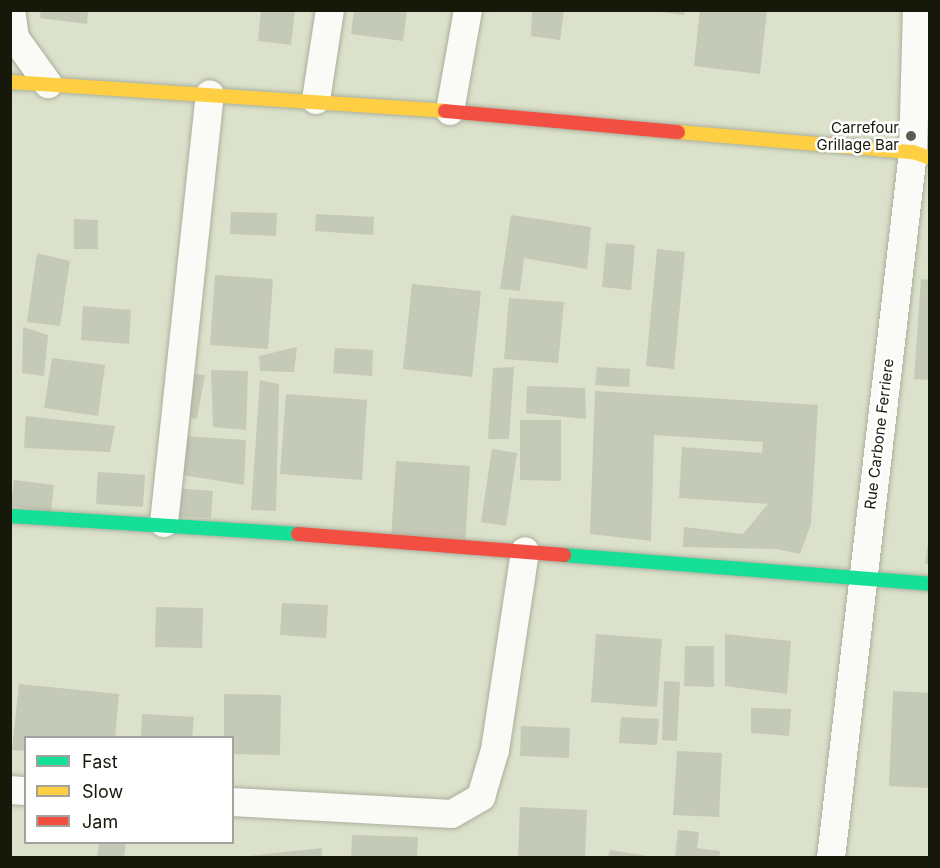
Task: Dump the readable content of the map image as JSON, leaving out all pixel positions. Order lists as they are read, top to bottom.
{
  "streets": {
    "street": ["Rue Carbone Ferriere"]
  },
  "places": ["Carrefour Grillage Bar"],
  "legend": ["Fast", "Slow", "Jam"]
}
